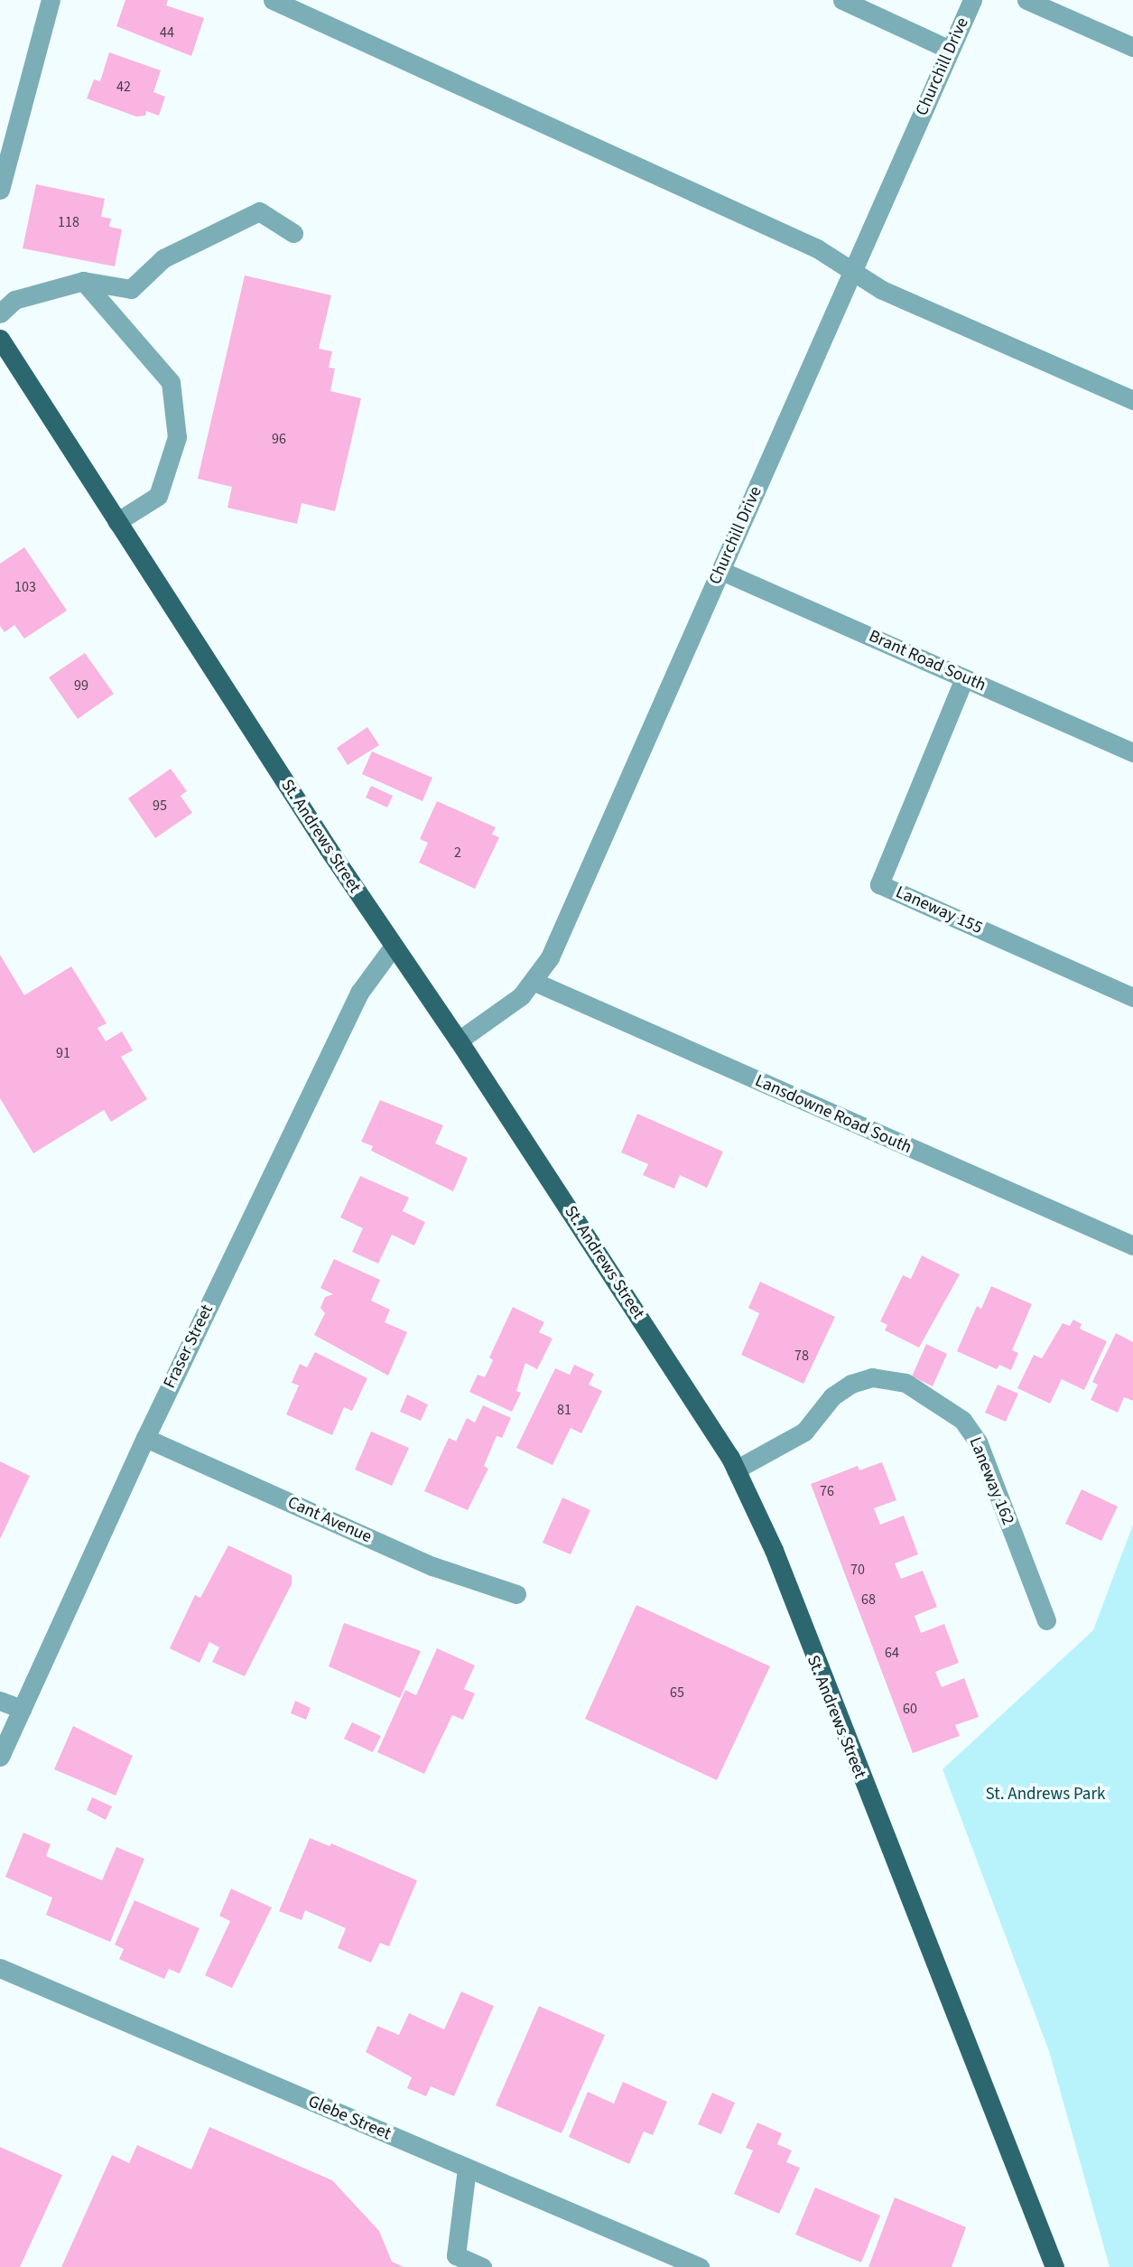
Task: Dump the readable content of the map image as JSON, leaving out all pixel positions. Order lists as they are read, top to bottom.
{
  "streets": {
    "main road": ["St. Andrews Street"],
    "street": [
      "Churchill Drive",
      "Brant Road South",
      "Laneway 155",
      "Lansdowne Road South",
      "Fraser Street",
      "Laneway 162",
      "Cant Avenue",
      "Glebe Street"
    ]
  },
  "crossings": [
    ["Churchill Drive", "Brant Road South"],
    ["Churchill Drive", "St. Andrews Street"],
    ["Churchill Drive", "Lansdowne Road South"],
    ["Brant Road South", "Laneway 155"],
    ["St. Andrews Street", "Fraser Street"],
    ["St. Andrews Street", "Laneway 162"],
    ["Fraser Street", "Cant Avenue"]
  ],
  "parks": ["St. Andrews Park"],
  "house_numbers": [
    "44",
    "42",
    "118",
    "96",
    "103",
    "99",
    "95",
    "2",
    "91",
    "78",
    "81",
    "76",
    "70",
    "68",
    "64",
    "65",
    "60"
  ]
}
